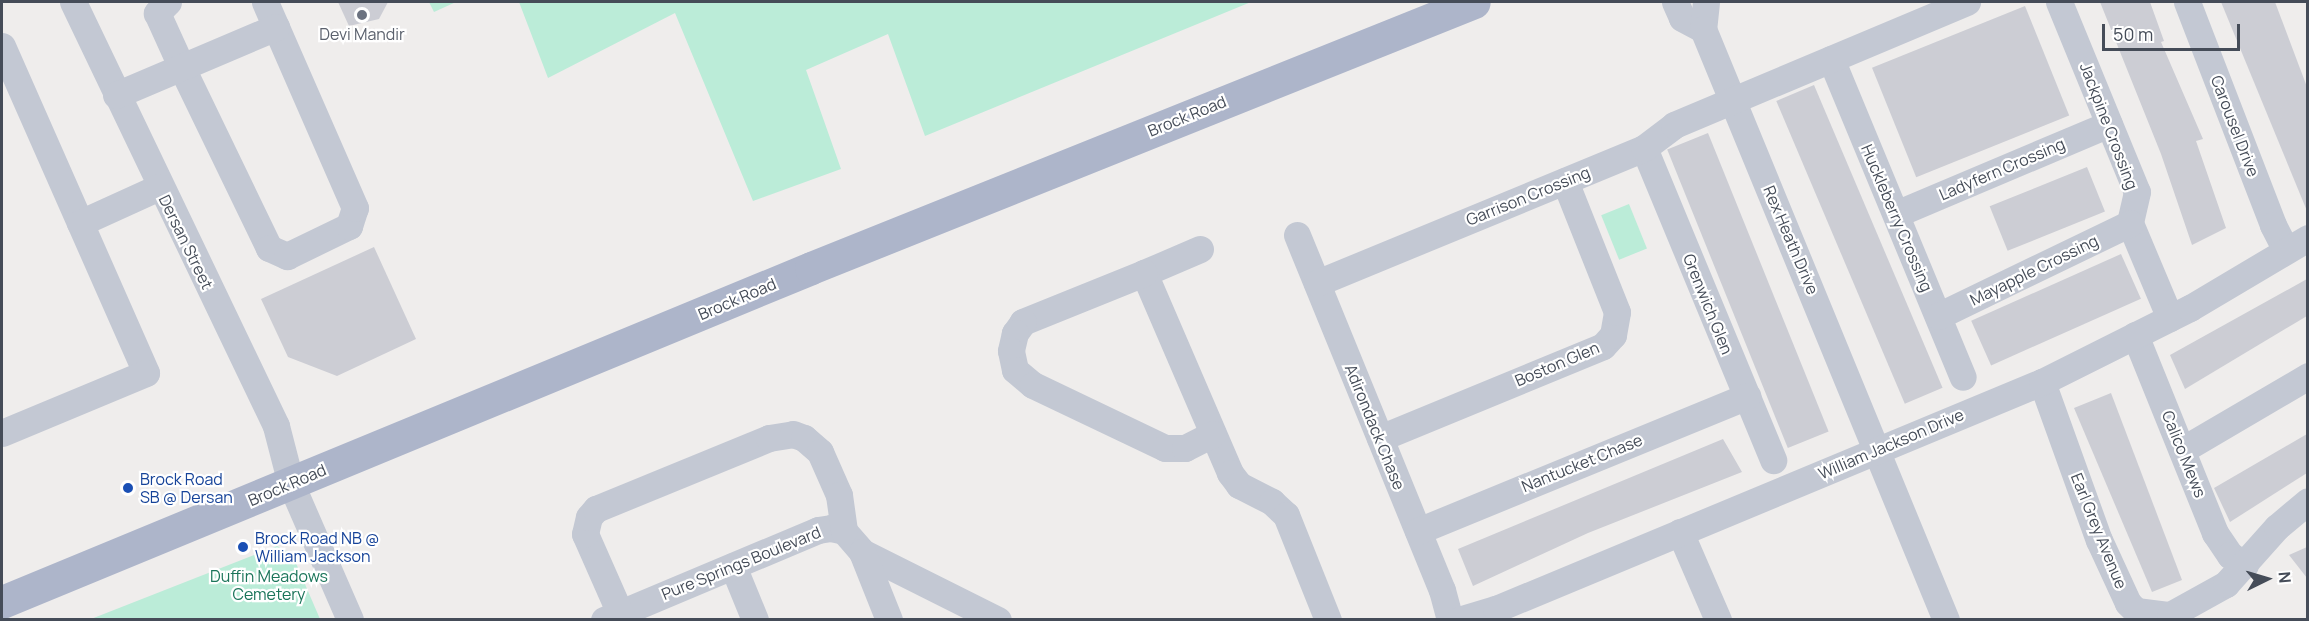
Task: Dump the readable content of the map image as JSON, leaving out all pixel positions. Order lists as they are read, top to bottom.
{
  "streets": {
    "main road": ["Brock Road"],
    "street": [
      "Jackpine Crossing",
      "Carousel Drive",
      "Ladyfern Crossing",
      "Garrison Crossing",
      "Huckleberry Crossing",
      "Rex Heath Drive",
      "Dersan Street",
      "Mayapple Crossing",
      "Grenwich Glen",
      "Boston Glen",
      "Adirondack Chase",
      "William Jackson Drive",
      "Calico Mews",
      "Nantucket Chase",
      "Earl Grey Avenue",
      "Pure Springs Boulevard"
    ]
  },
  "crossings": [
    ["Brock Road", "Dersan Street"],
    ["Jackpine Crossing", "Ladyfern Crossing"],
    ["Jackpine Crossing", "Mayapple Crossing"],
    ["Carousel Drive", "William Jackson Drive"],
    ["Ladyfern Crossing", "Huckleberry Crossing"],
    ["Garrison Crossing", "Rex Heath Drive"],
    ["Garrison Crossing", "Grenwich Glen"],
    ["Garrison Crossing", "Boston Glen"],
    ["Garrison Crossing", "Adirondack Chase"],
    ["Huckleberry Crossing", "Mayapple Crossing"],
    ["Rex Heath Drive", "William Jackson Drive"],
    ["Grenwich Glen", "Nantucket Chase"],
    ["Boston Glen", "Adirondack Chase"],
    ["Adirondack Chase", "Nantucket Chase"],
    ["William Jackson Drive", "Calico Mews"],
    ["William Jackson Drive", "Earl Grey Avenue"],
    ["Calico Mews", "Earl Grey Avenue"]
  ],
  "parks": ["Duffin Meadows Cemetery"],
  "places": ["Devi Mandir", "Brock Road SB @ Dersan", "Brock Road NB @ William Jackson"],
  "scale_bar": "50 m",
  "north": "right"
}
